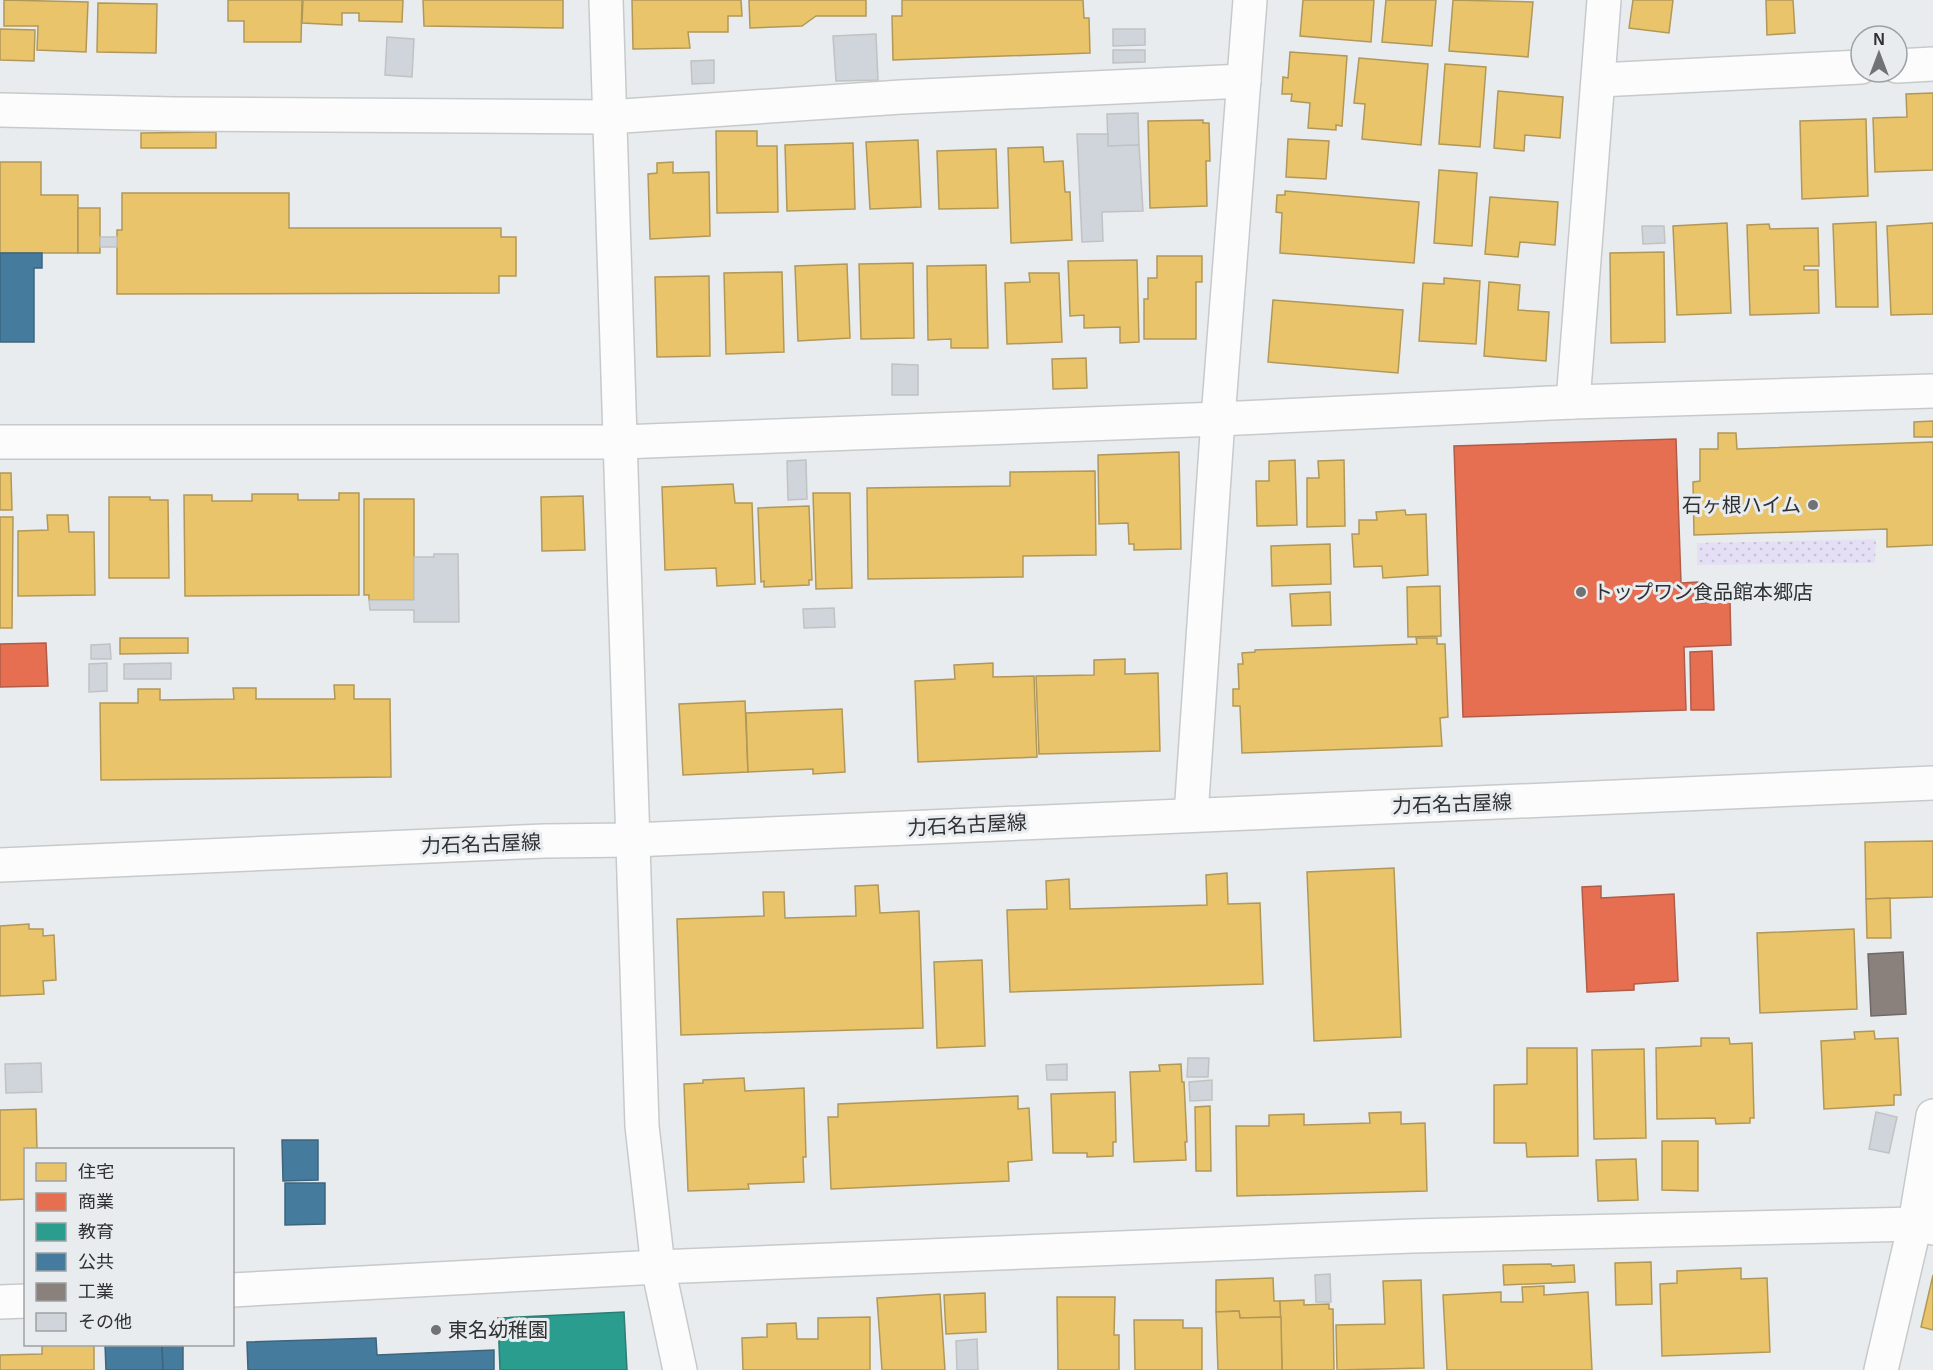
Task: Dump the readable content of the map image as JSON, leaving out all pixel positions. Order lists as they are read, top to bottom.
{
  "streets": {
    "street": ["力石名古屋線"]
  },
  "places": ["石ヶ根ハイム", "トップワン食品館本郷店", "東名幼稚園"],
  "legend": [
    "住宅",
    "商業",
    "教育",
    "公共",
    "工業",
    "その他"
  ],
  "north": "top"
}
